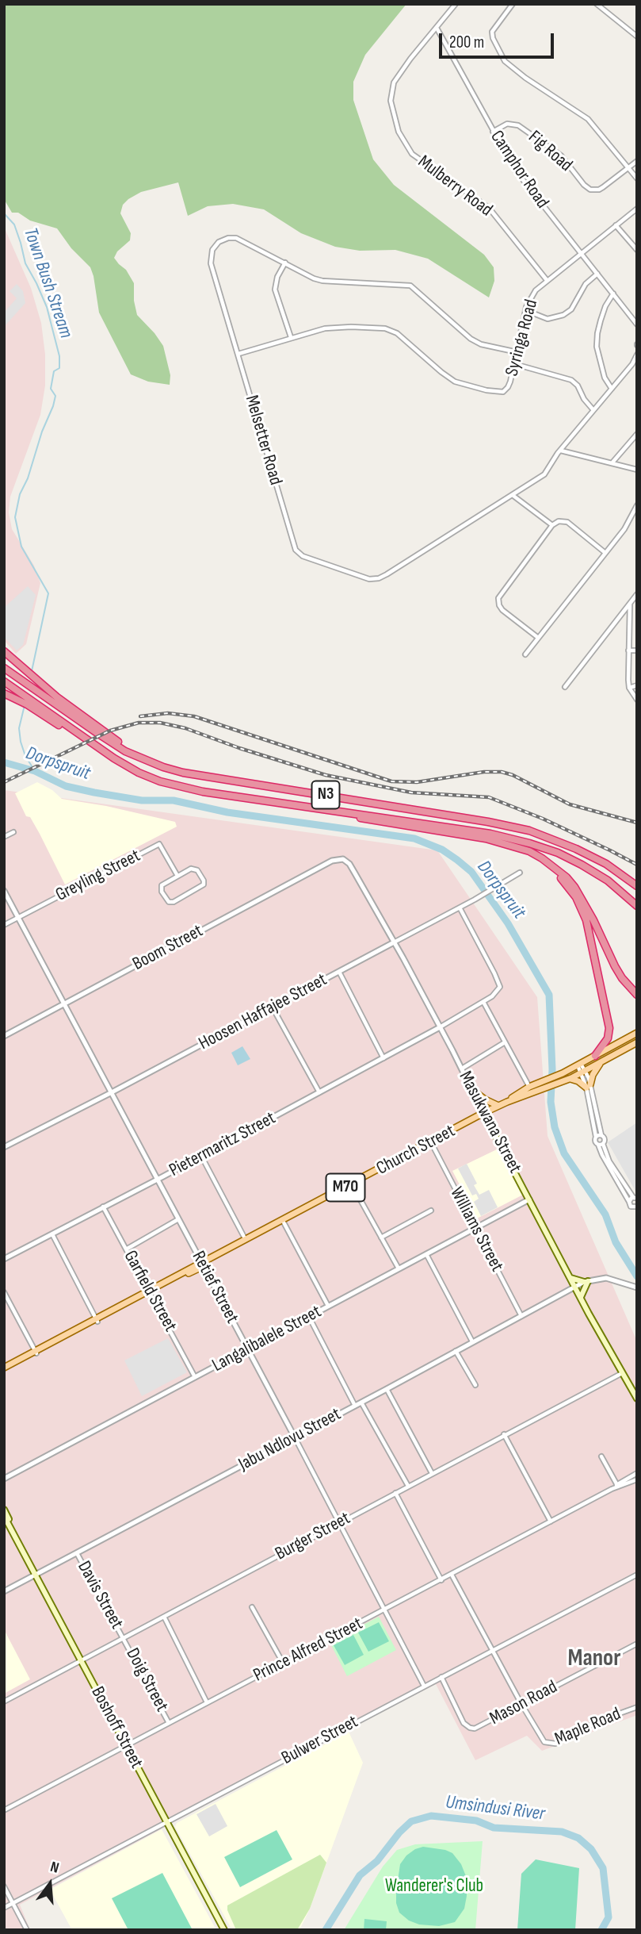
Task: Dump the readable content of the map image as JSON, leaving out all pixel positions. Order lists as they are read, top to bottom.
{
  "streets": {
    "highway": ["N3"],
    "main road": [
      "Masukwana Street",
      "Church Street",
      "M70",
      "Boshoff Street"
    ],
    "street": [
      "Fig Road",
      "Camphor Road",
      "Mulberry Road",
      "Syringa Road",
      "Melsetter Road",
      "Greyling Street",
      "Boom Street",
      "Hoosen Haffajee Street",
      "Pietermaritz Street",
      "Williams Street",
      "Retief Street",
      "Garfield Street",
      "Langalibalele Street",
      "Jabu Ndlovu Street",
      "Burger Street",
      "Davis Street",
      "Prince Alfred Street",
      "Doig Street",
      "Mason Road",
      "Maple Road",
      "Bulwer Street"
    ]
  },
  "crossings": [
    ["Fig Road", "Camphor Road"],
    ["Camphor Road", "Mulberry Road"],
    ["Camphor Road", "Syringa Road"],
    ["Mulberry Road", "Syringa Road"],
    ["Syringa Road", "Melsetter Road"],
    ["Greyling Street", "Retief Street"],
    ["Boom Street", "Masukwana Street"],
    ["Boom Street", "Retief Street"],
    ["Hoosen Haffajee Street", "Masukwana Street"],
    ["Hoosen Haffajee Street", "Retief Street"],
    ["Masukwana Street", "Pietermaritz Street"],
    ["Masukwana Street", "Church Street"],
    ["Masukwana Street", "Langalibalele Street"],
    ["Masukwana Street", "Jabu Ndlovu Street"],
    ["Masukwana Street", "Burger Street"],
    ["Pietermaritz Street", "Retief Street"],
    ["Pietermaritz Street", "Garfield Street"],
    ["Church Street", "Williams Street"],
    ["Church Street", "Retief Street"],
    ["Church Street", "Garfield Street"],
    ["Williams Street", "Langalibalele Street"],
    ["Williams Street", "Jabu Ndlovu Street"],
    ["Retief Street", "Langalibalele Street"],
    ["Retief Street", "Jabu Ndlovu Street"],
    ["Retief Street", "Burger Street"],
    ["Retief Street", "Prince Alfred Street"],
    ["Retief Street", "Bulwer Street"],
    ["Garfield Street", "Langalibalele Street"],
    ["Jabu Ndlovu Street", "Davis Street"],
    ["Jabu Ndlovu Street", "Boshoff Street"],
    ["Burger Street", "Davis Street"],
    ["Burger Street", "Doig Street"],
    ["Burger Street", "Boshoff Street"],
    ["Davis Street", "Doig Street"],
    ["Prince Alfred Street", "Doig Street"],
    ["Prince Alfred Street", "Maple Road"],
    ["Prince Alfred Street", "Boshoff Street"],
    ["Mason Road", "Maple Road"],
    ["Mason Road", "Bulwer Street"],
    ["Maple Road", "Bulwer Street"],
    ["Boshoff Street", "Bulwer Street"]
  ],
  "districts": ["Manor"],
  "water": ["Town Bush Stream", "Dorpspruit", "Umsindusi River"],
  "parks": ["Wanderer's Club"],
  "scale_bar": "200 m",
  "north": "top"
}
